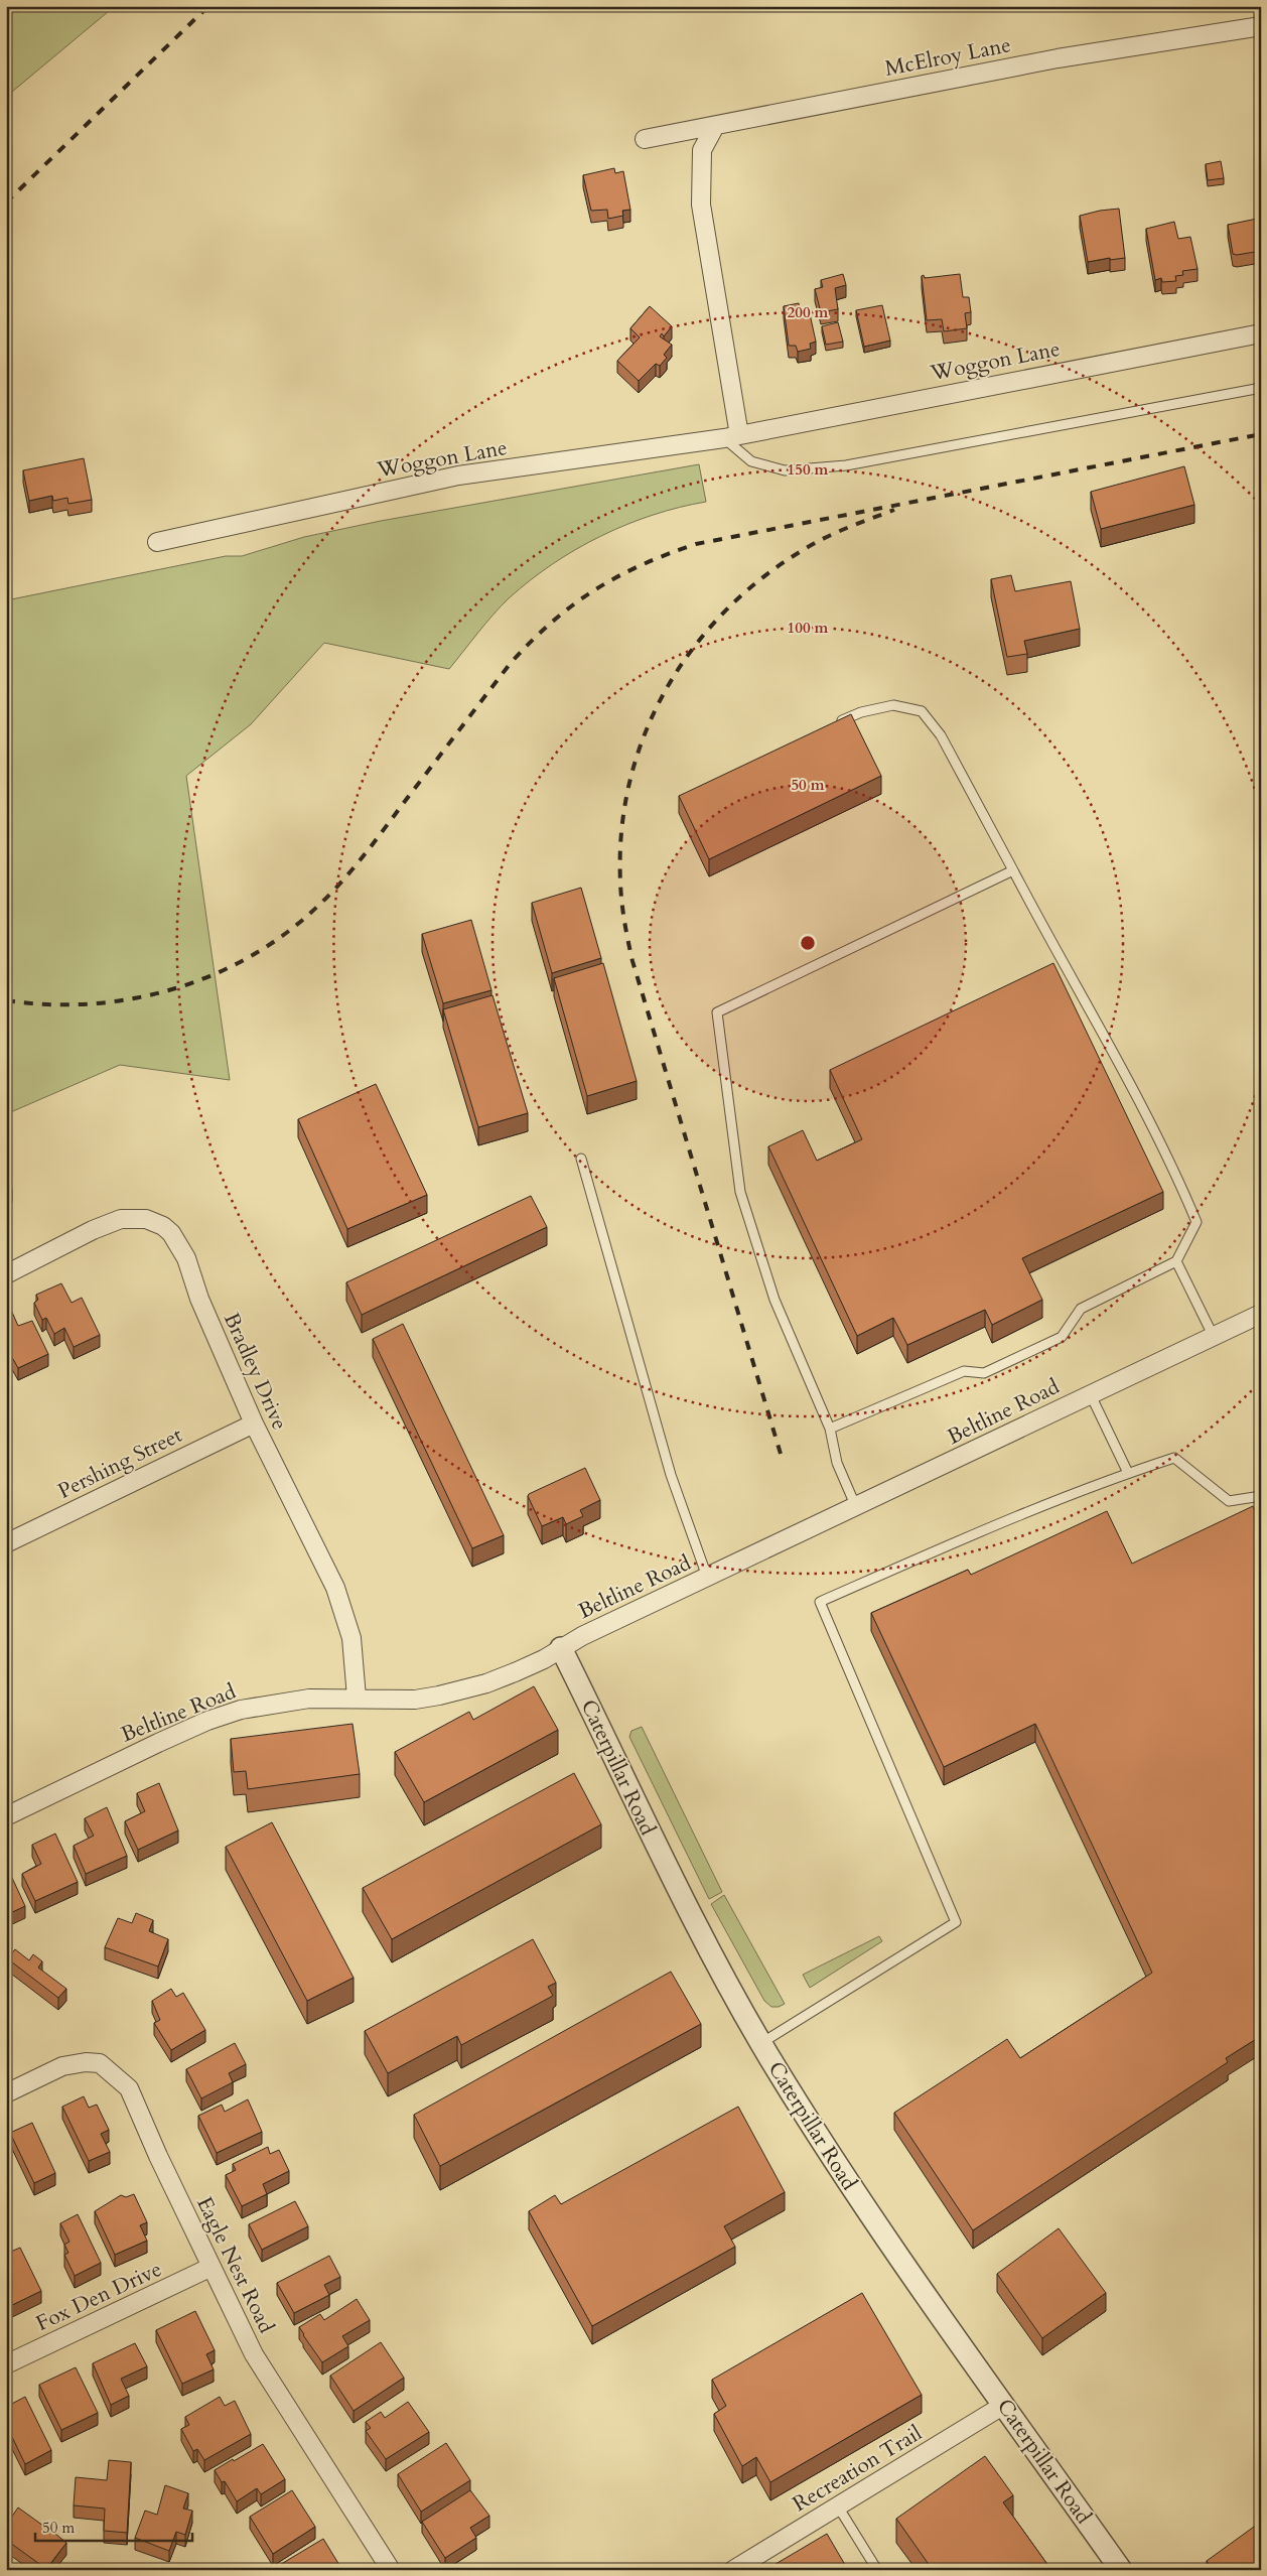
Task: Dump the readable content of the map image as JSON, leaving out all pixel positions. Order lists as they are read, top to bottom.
{
  "streets": {
    "street": [
      "McElroy Lane",
      "Woggon Lane",
      "Bradley Drive",
      "Beltline Road",
      "Pershing Street",
      "Caterpillar Road",
      "Eagle Nest Road",
      "Fox Den Drive",
      "Recreation Trail"
    ]
  },
  "crossings": [
    ["Bradley Drive", "Beltline Road"],
    ["Bradley Drive", "Pershing Street"],
    ["Beltline Road", "Caterpillar Road"],
    ["Caterpillar Road", "Recreation Trail"],
    ["Eagle Nest Road", "Fox Den Drive"]
  ],
  "scale_bar": "50 m",
  "rings": [
    "200 m",
    "150 m",
    "100 m",
    "50 m"
  ]
}
